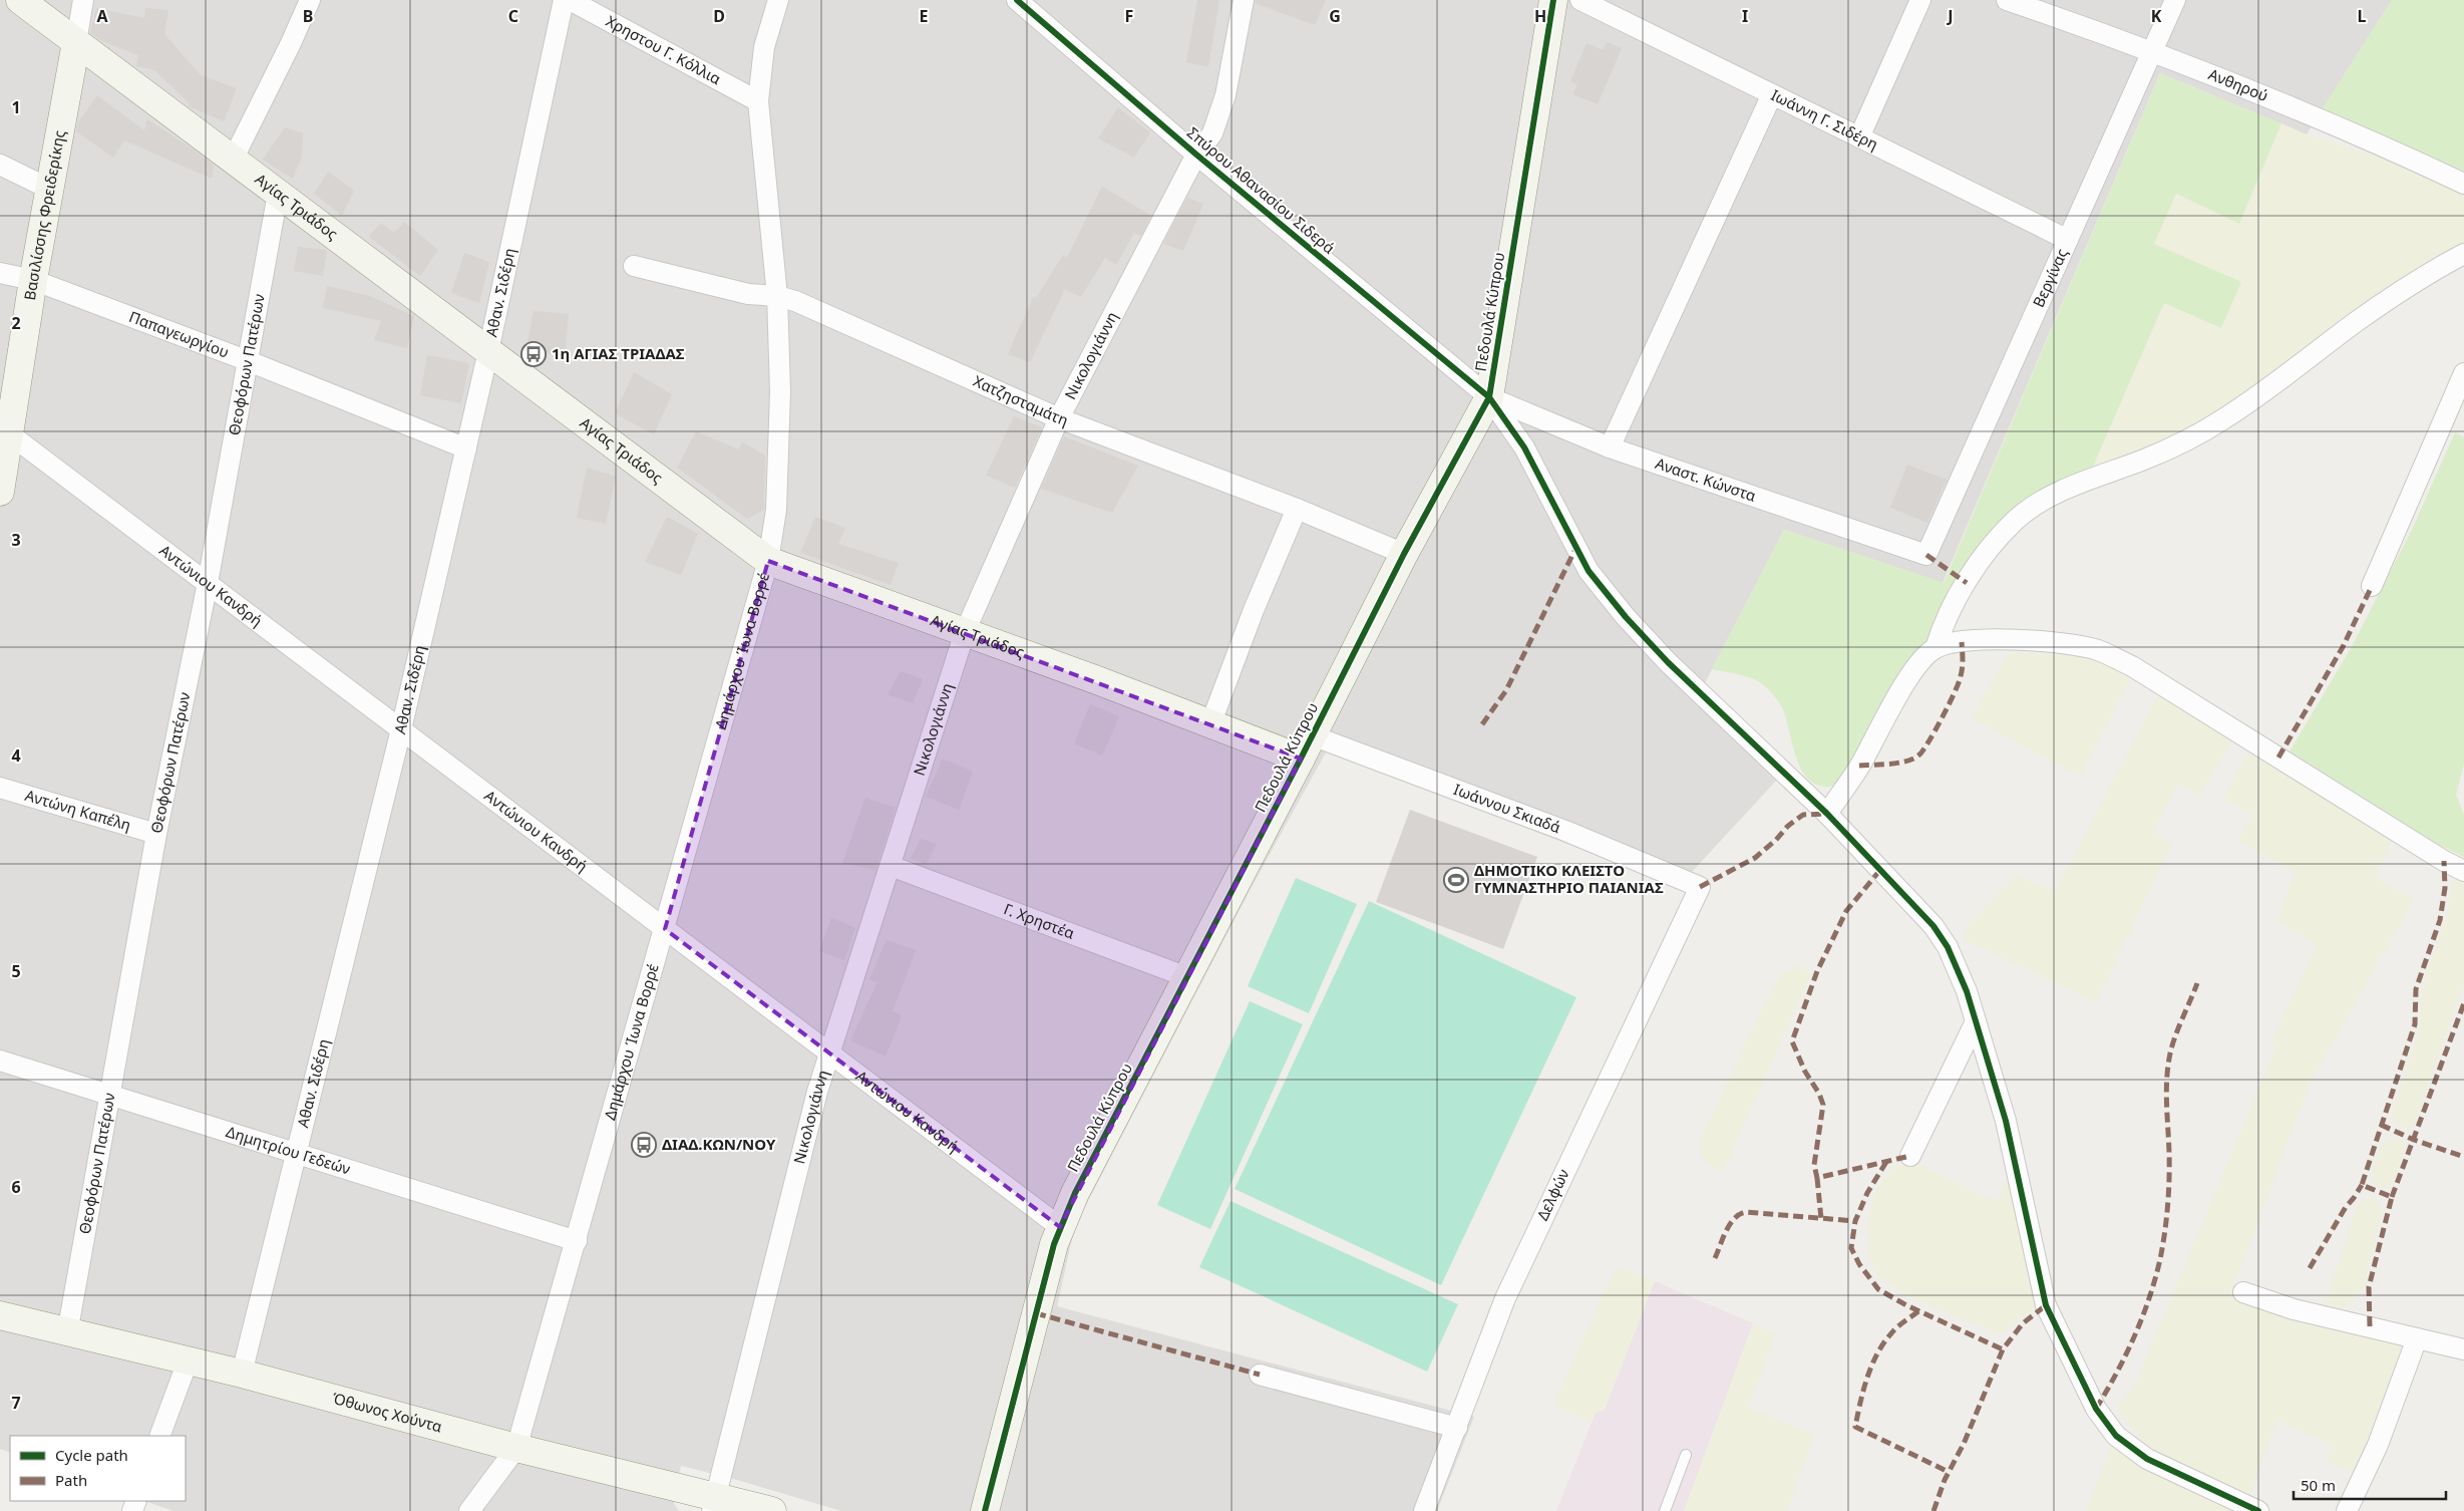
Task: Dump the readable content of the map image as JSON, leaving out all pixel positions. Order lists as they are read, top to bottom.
{
  "streets": {
    "street": [
      "Χρηστου Γ. Κόλλια",
      "Ανθηρού",
      "Ιωάννη Γ. Σιδέρη",
      "Σπύρου Αθανασίου Σιδερά",
      "Αγίας Τριάδος",
      "Βασιλίσσης Φρειδερίκης",
      "Βεργίνας",
      "Αθαν. Σιδέρη",
      "Πεδουλά Κύπρου",
      "Παπαγεωργίου",
      "Νικολογιάννη",
      "Θεοφόρων Πατέρων",
      "Χατζησταμάτη",
      "Αναστ. Κώνστα",
      "Αντώνιου Κανδρή",
      "Δημάρχου Ίωνα Βορρέ",
      "Ιωάννου Σκιαδά",
      "Αντώνη Καπέλη",
      "Γ. Χρηστέα",
      "Δημητρίου Γεδεών",
      "Δελφών",
      "Όθωνος Χούντα"
    ]
  },
  "crossings": [
    ["Χρηστου Γ. Κόλλια", "Δημάρχου Ίωνα Βορρέ"],
    ["Ανθηρού", "Βεργίνας"],
    ["Ιωάννη Γ. Σιδέρη", "Βεργίνας"],
    ["Σπύρου Αθανασίου Σιδερά", "Πεδουλά Κύπρου"],
    ["Σπύρου Αθανασίου Σιδερά", "Νικολογιάννη"],
    ["Σπύρου Αθανασίου Σιδερά", "Αναστ. Κώνστα"],
    ["Αγίας Τριάδος", "Βασιλίσσης Φρειδερίκης"],
    ["Αγίας Τριάδος", "Αθαν. Σιδέρη"],
    ["Αγίας Τριάδος", "Πεδουλά Κύπρου"],
    ["Αγίας Τριάδος", "Νικολογιάννη"],
    ["Αγίας Τριάδος", "Θεοφόρων Πατέρων"],
    ["Αγίας Τριάδος", "Δημάρχου Ίωνα Βορρέ"],
    ["Αγίας Τριάδος", "Ιωάννου Σκιαδά"],
    ["Βασιλίσσης Φρειδερίκης", "Παπαγεωργίου"],
    ["Βασιλίσσης Φρειδερίκης", "Αντώνιου Κανδρή"],
    ["Βεργίνας", "Αναστ. Κώνστα"],
    ["Αθαν. Σιδέρη", "Παπαγεωργίου"],
    ["Αθαν. Σιδέρη", "Αντώνιου Κανδρή"],
    ["Αθαν. Σιδέρη", "Δημητρίου Γεδεών"],
    ["Αθαν. Σιδέρη", "Όθωνος Χούντα"],
    ["Πεδουλά Κύπρου", "Χατζησταμάτη"],
    ["Πεδουλά Κύπρου", "Αναστ. Κώνστα"],
    ["Πεδουλά Κύπρου", "Αντώνιου Κανδρή"],
    ["Πεδουλά Κύπρου", "Ιωάννου Σκιαδά"],
    ["Πεδουλά Κύπρου", "Γ. Χρηστέα"],
    ["Παπαγεωργίου", "Θεοφόρων Πατέρων"],
    ["Νικολογιάννη", "Χατζησταμάτη"],
    ["Νικολογιάννη", "Αντώνιου Κανδρή"],
    ["Νικολογιάννη", "Γ. Χρηστέα"],
    ["Νικολογιάννη", "Όθωνος Χούντα"],
    ["Θεοφόρων Πατέρων", "Αντώνιου Κανδρή"],
    ["Θεοφόρων Πατέρων", "Αντώνη Καπέλη"],
    ["Θεοφόρων Πατέρων", "Δημητρίου Γεδεών"],
    ["Θεοφόρων Πατέρων", "Όθωνος Χούντα"],
    ["Χατζησταμάτη", "Δημάρχου Ίωνα Βορρέ"],
    ["Αντώνιου Κανδρή", "Δημάρχου Ίωνα Βορρέ"],
    ["Δημάρχου Ίωνα Βορρέ", "Δημητρίου Γεδεών"],
    ["Δημάρχου Ίωνα Βορρέ", "Όθωνος Χούντα"],
    ["Ιωάννου Σκιαδά", "Δελφών"]
  ],
  "places": {
    "bus stop": ["1η ΑΓΙΑΣ ΤΡΙΑΔΑΣ", "ΔΙΑΔ.ΚΩΝ/ΝΟΥ"],
    "sports": ["ΔΗΜΟΤΙΚΟ ΚΛΕΙΣΤΟ ΓΥΜΝΑΣΤΗΡΙΟ ΠΑΙΑΝΙΑΣ"]
  },
  "legend": ["Cycle path", "Path"],
  "scale_bar": "50 m",
  "grid": {
    "columns": [
      "A",
      "B",
      "C",
      "D",
      "E",
      "F",
      "G",
      "H",
      "I",
      "J",
      "K",
      "L"
    ],
    "rows": [
      "1",
      "2",
      "3",
      "4",
      "5",
      "6",
      "7"
    ]
  }
}
